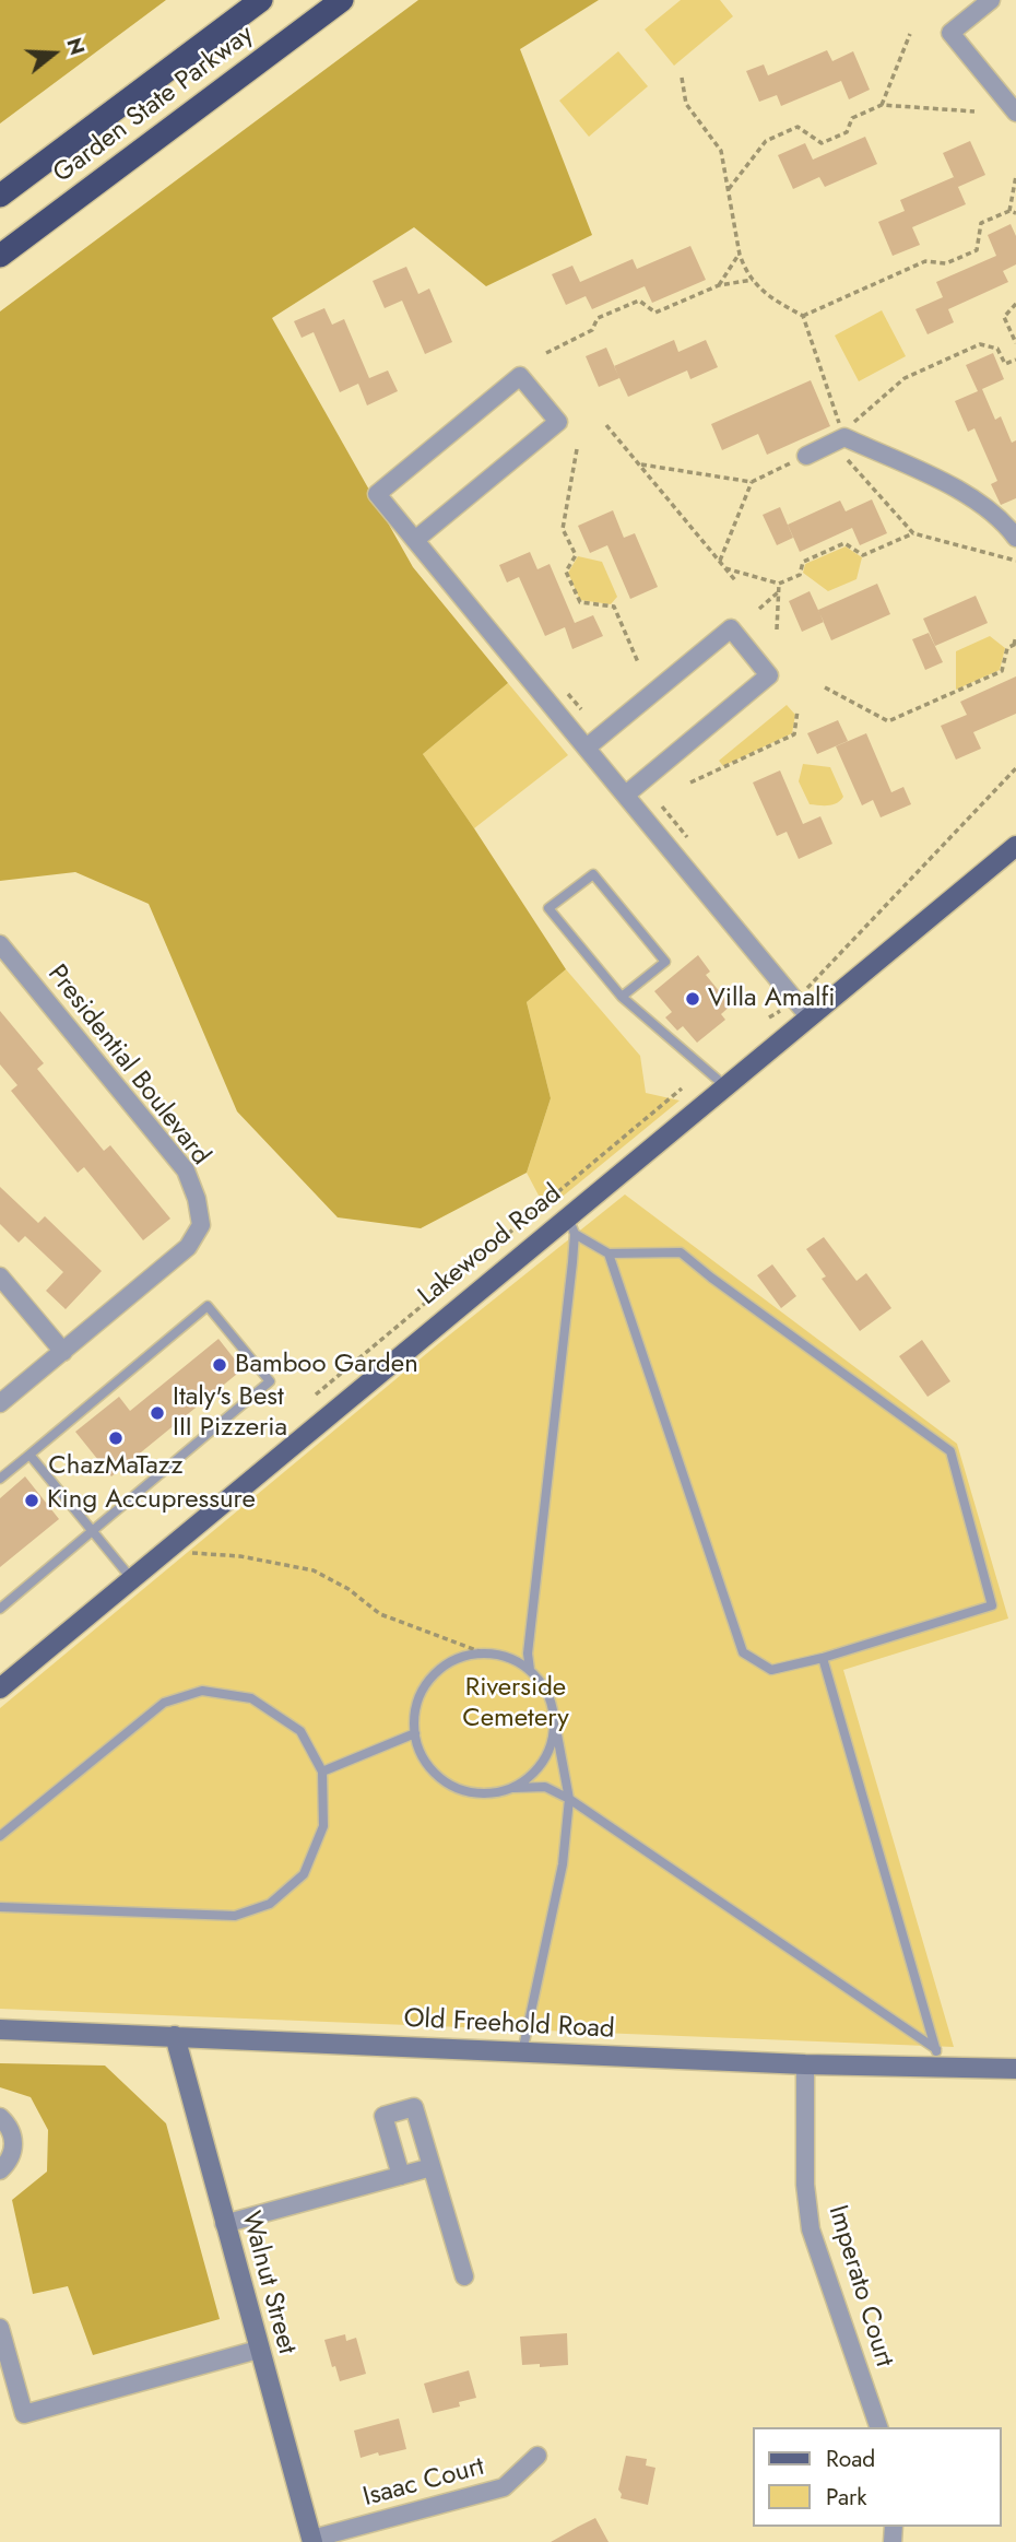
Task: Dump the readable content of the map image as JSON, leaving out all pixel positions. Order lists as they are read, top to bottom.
{
  "streets": {
    "highway": ["Garden State Parkway"],
    "main road": ["Lakewood Road", "Old Freehold Road", "Walnut Street"],
    "street": ["Presidential Boulevard", "Imperato Court", "Isaac Court"]
  },
  "crossings": [
    ["Old Freehold Road", "Walnut Street"],
    ["Old Freehold Road", "Imperato Court"],
    ["Walnut Street", "Isaac Court"]
  ],
  "parks": ["Riverside Cemetery"],
  "places": [
    "Villa Amalfi",
    "Bamboo Garden",
    "Italy's Best III Pizzeria",
    "ChazMaTazz",
    "King Accupressure"
  ],
  "legend": ["Road", "Park"],
  "north": "right"
}
